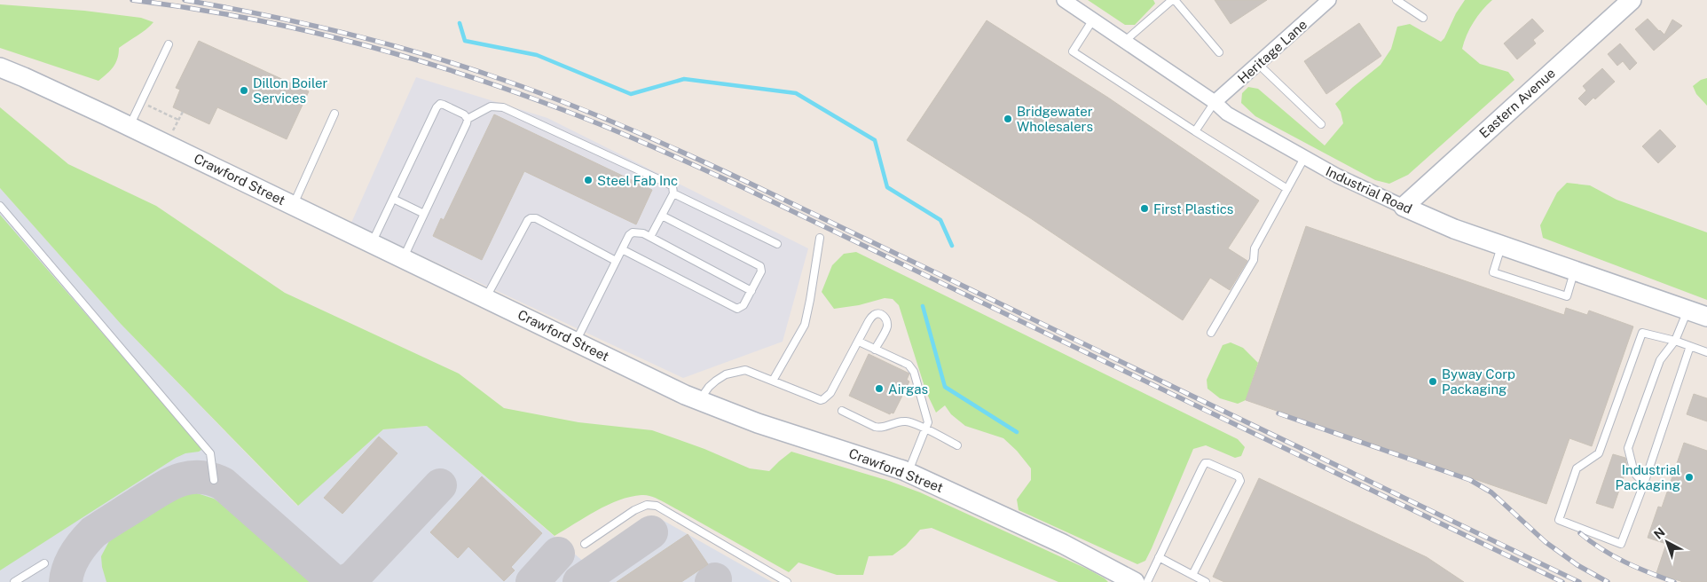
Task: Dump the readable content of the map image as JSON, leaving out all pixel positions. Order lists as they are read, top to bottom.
{
  "streets": {
    "main road": ["Eastern Avenue", "Crawford Street", "Industrial Road"],
    "street": ["Heritage Lane"]
  },
  "crossings": [
    ["Heritage Lane", "Industrial Road"],
    ["Eastern Avenue", "Industrial Road"]
  ],
  "places": [
    "Dillon Boiler Services",
    "Bridgewater Wholesalers",
    "Steel Fab Inc",
    "First Plastics",
    "Byway Corp Packaging",
    "Airgas",
    "Industrial Packaging"
  ],
  "north": "top left"
}
